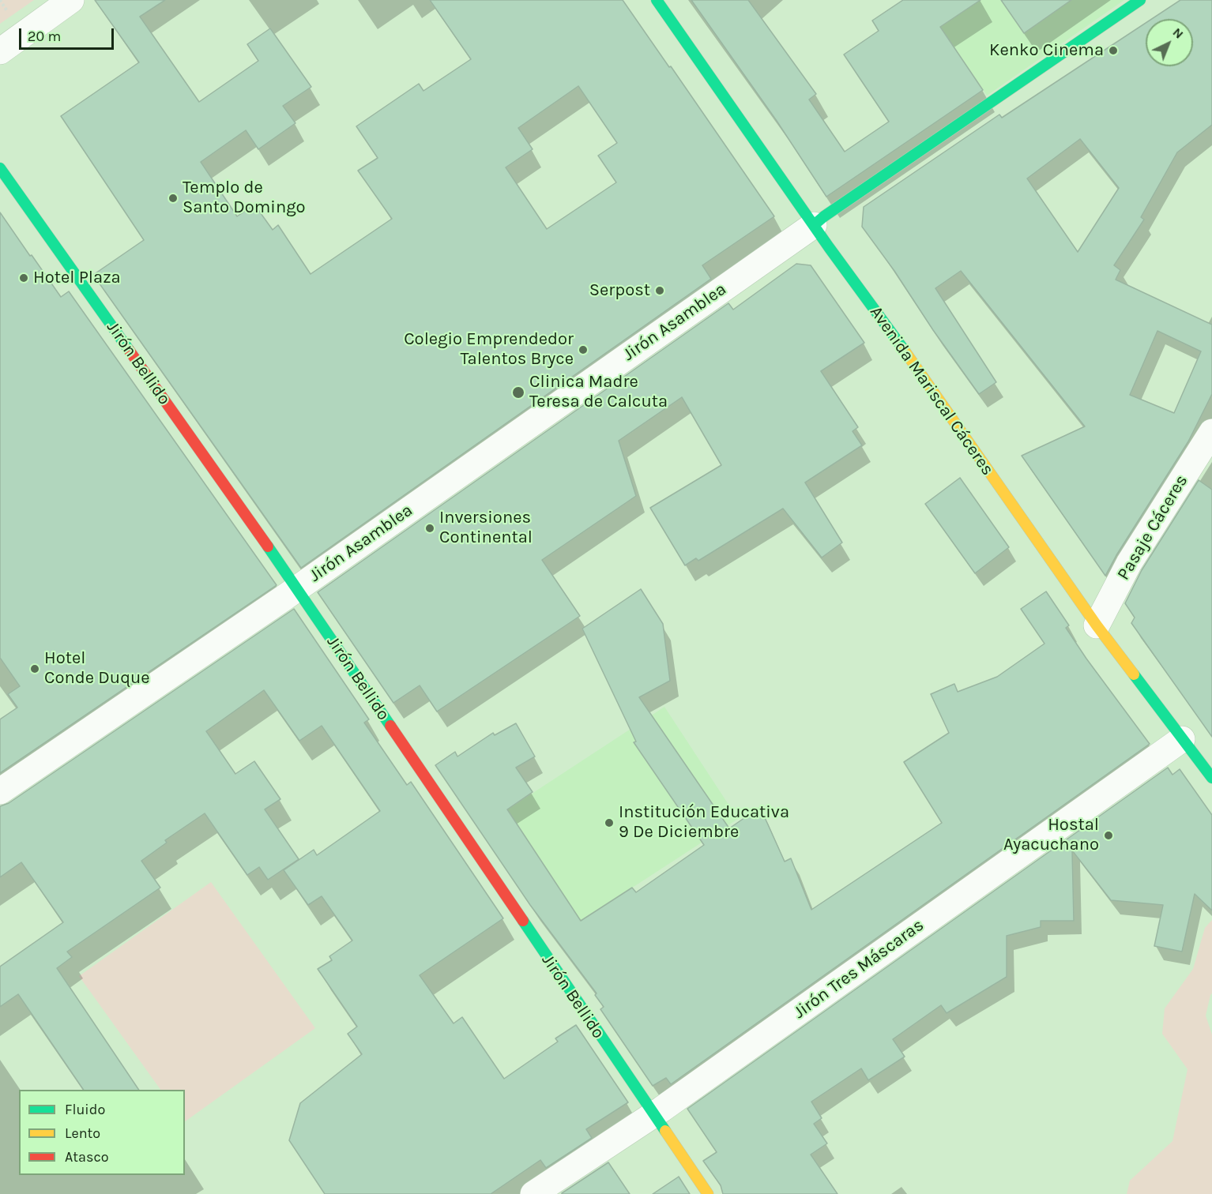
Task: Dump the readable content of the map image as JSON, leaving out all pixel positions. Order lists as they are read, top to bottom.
{
  "streets": {
    "street": [
      "Jirón Asamblea",
      "Jirón Bellido",
      "Avenida Mariscal Cáceres",
      "Pasaje Cáceres",
      "Jirón Tres Máscaras"
    ]
  },
  "crossings": [
    ["Jirón Asamblea", "Jirón Bellido"],
    ["Jirón Asamblea", "Avenida Mariscal Cáceres"],
    ["Jirón Bellido", "Jirón Tres Máscaras"],
    ["Avenida Mariscal Cáceres", "Pasaje Cáceres"],
    ["Avenida Mariscal Cáceres", "Jirón Tres Máscaras"]
  ],
  "places": [
    "Kenko Cinema",
    "Templo de Santo Domingo",
    "Hotel Plaza",
    "Serpost",
    "Colegio Emprendedor Talentos Bryce",
    "Clinica Madre Teresa de Calcuta",
    "Inversiones Continental",
    "Hotel Conde Duque",
    "Institución Educativa 9 De Diciembre",
    "Hostal Ayacuchano"
  ],
  "legend": ["Fluido", "Lento", "Atasco"],
  "scale_bar": "20 m",
  "north": "top right"
}
